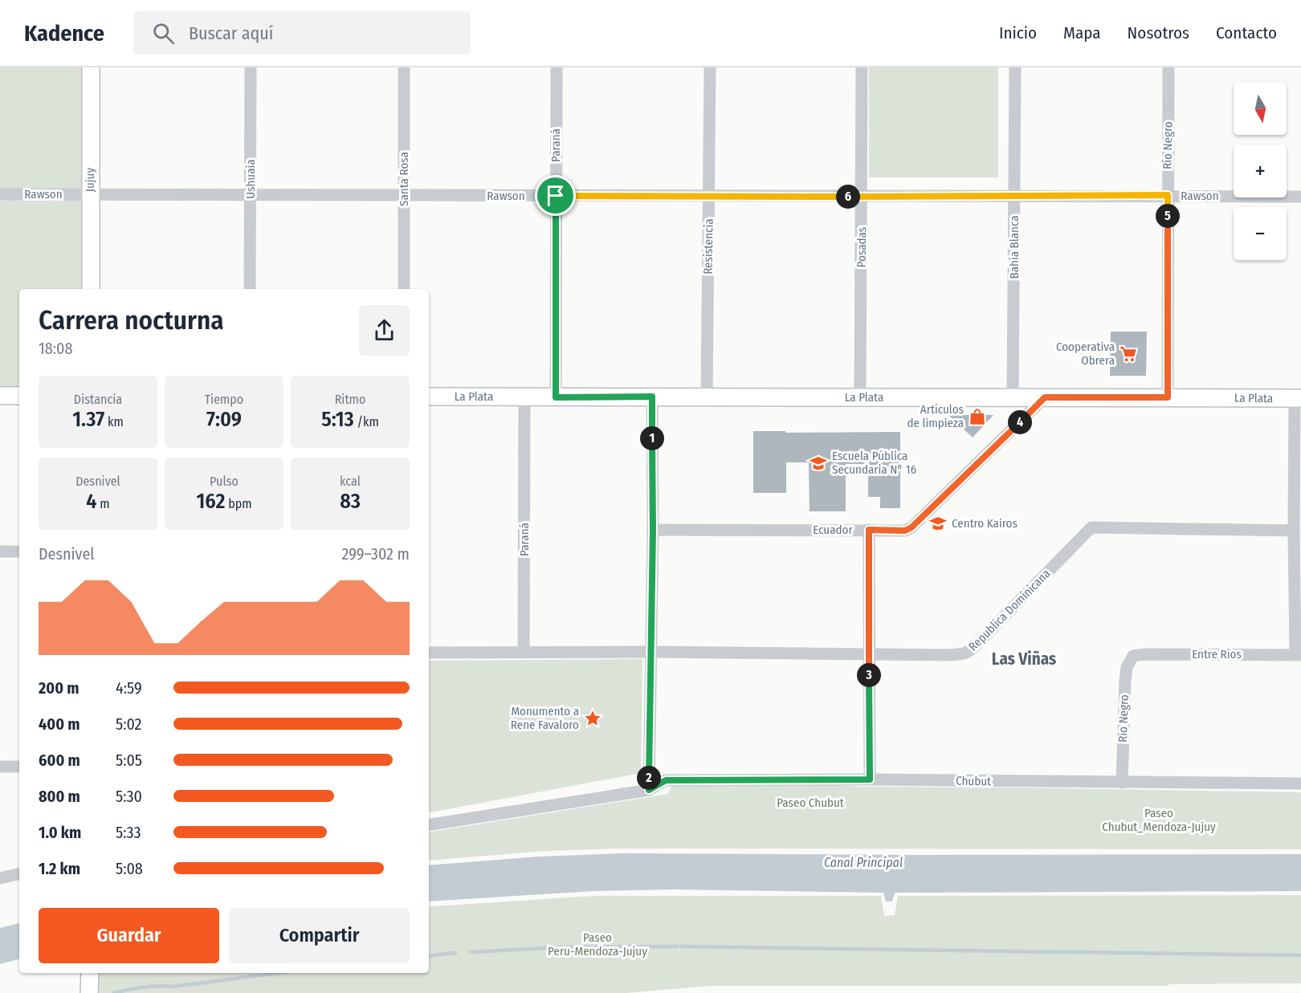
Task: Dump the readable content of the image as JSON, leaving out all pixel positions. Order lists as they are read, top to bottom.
{
  "streets": {
    "street": [
      "Paraná",
      "Río Negro",
      "Ushuaia",
      "Santa Rosa",
      "Jujuy",
      "Rawson",
      "Resistencia",
      "Posadas",
      "Bahía Blanca",
      "La Plata",
      "Ecuador",
      "Republica Dominicana",
      "Entre Ríos",
      "Chubut"
    ]
  },
  "crossings": [
    ["Paraná", "Rawson"],
    ["Paraná", "La Plata"],
    ["Paraná", "Republica Dominicana"],
    ["Río Negro", "Rawson"],
    ["Río Negro", "La Plata"],
    ["Río Negro", "Entre Ríos"],
    ["Río Negro", "Chubut"],
    ["Ushuaia", "Rawson"],
    ["Santa Rosa", "Rawson"],
    ["Jujuy", "Rawson"],
    ["Rawson", "Resistencia"],
    ["Rawson", "Posadas"],
    ["Rawson", "Bahía Blanca"],
    ["Resistencia", "La Plata"],
    ["Posadas", "La Plata"],
    ["Bahía Blanca", "La Plata"],
    ["La Plata", "Ecuador"]
  ],
  "districts": ["Las Viñas"],
  "water": ["Canal Principal"],
  "parks": ["Paseo Chubut", "Paseo Chubut_Mendoza-Jujuy", "Paseo Peru-Mendoza-Jujuy"],
  "places": {
    "supermarket": ["Cooperativa Obrera"],
    "shop": ["Artículos de limpieza"],
    "school or university": ["Escuela Pública Secundaria N° 16", "Centro Kairos"],
    "place": ["Monumento a Rene Favaloro"]
  },
  "north": "bottom",
  "page": {
    "header": "Kadence",
    "search": "Buscar aquí",
    "nav": [
      "Inicio",
      "Mapa",
      "Nosotros",
      "Contacto"
    ],
    "map_buttons": ["+", "−"],
    "pins": [
      "6",
      "5",
      "4",
      "1",
      "3",
      "2"
    ],
    "heading": ["Carrera nocturna", "18:08"],
    "stats": [
      ["Distancia", "1.37 km"],
      ["Tiempo", "7:09"],
      ["Ritmo", "5:13 /km"],
      ["Desnivel", "4 m"],
      ["Pulso", "162 bpm"],
      ["kcal", "83"]
    ],
    "chart": ["Desnivel", "299–302 m"],
    "list": [
      {
        "name": "200 m",
        "note": "4:59"
      },
      {
        "name": "400 m",
        "note": "5:02"
      },
      {
        "name": "600 m",
        "note": "5:05"
      },
      {
        "name": "800 m",
        "note": "5:30"
      },
      {
        "name": "1.0 km",
        "note": "5:33"
      },
      {
        "name": "1.2 km",
        "note": "5:08"
      }
    ],
    "buttons": ["Guardar", "Compartir"]
  }
}
